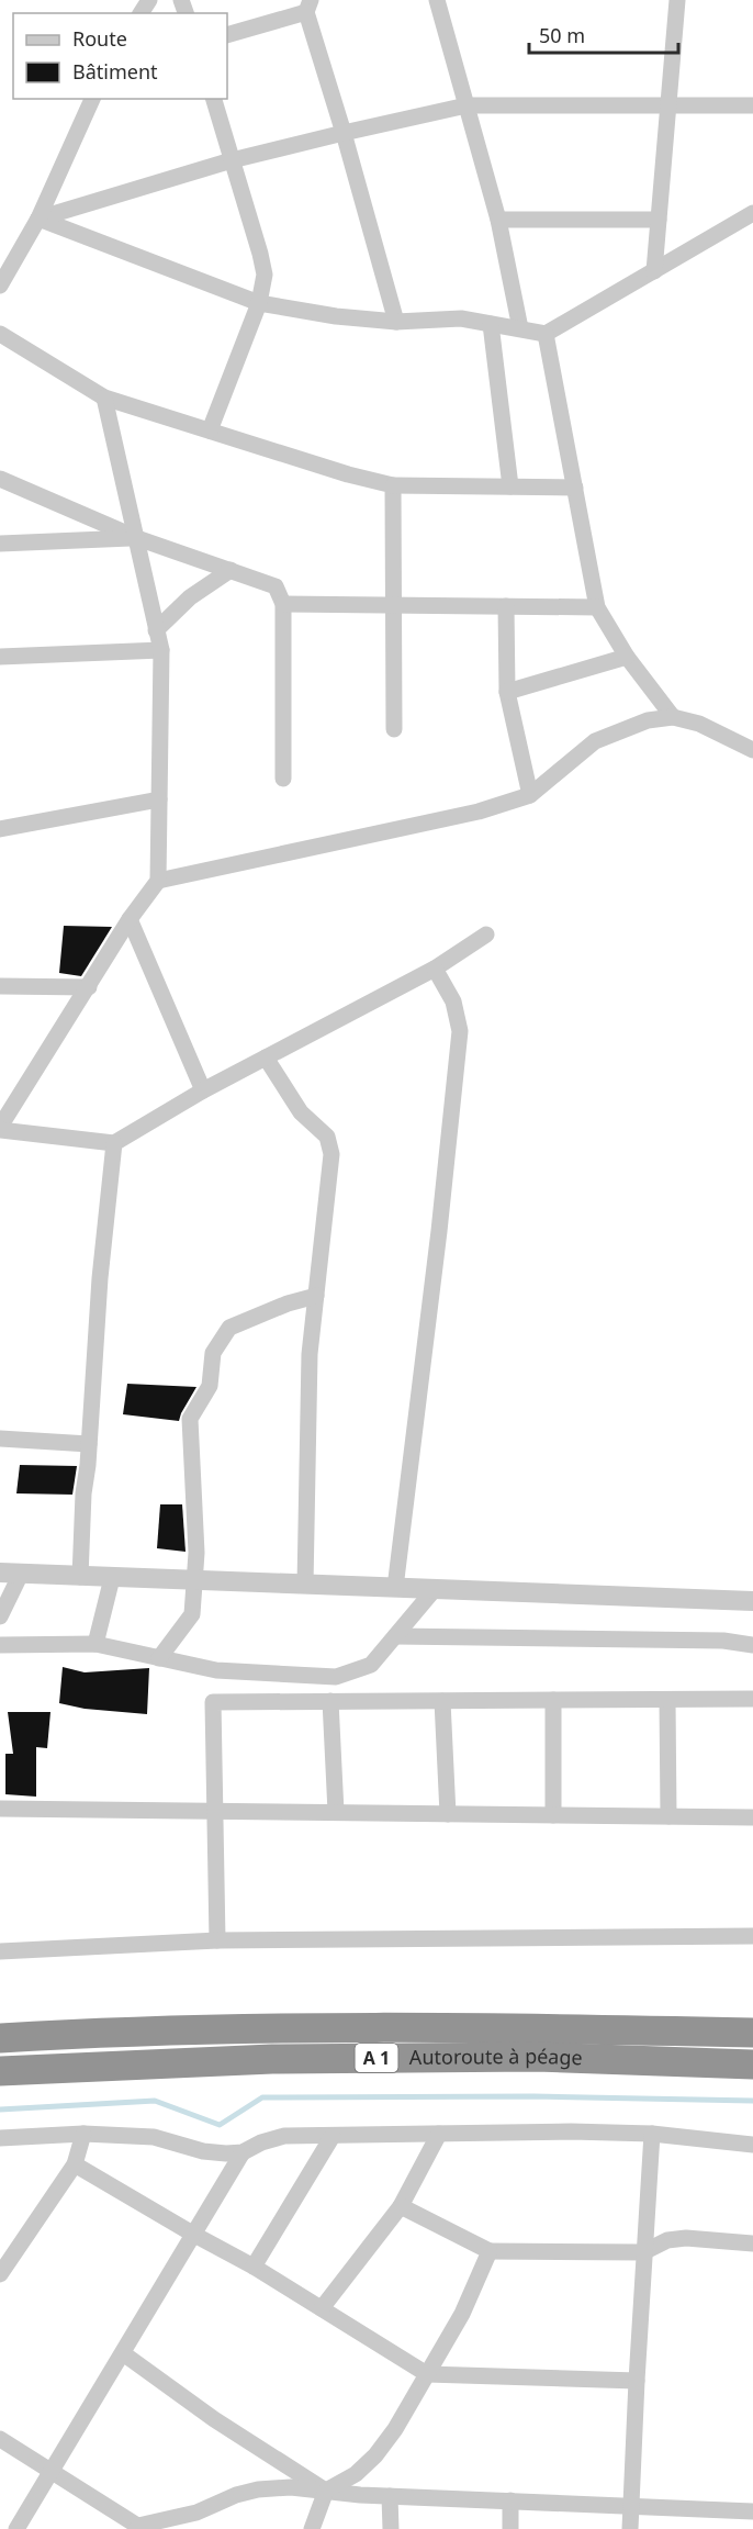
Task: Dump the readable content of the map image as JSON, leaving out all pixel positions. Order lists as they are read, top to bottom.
{
  "streets": {
    "highway": ["A 1", "Autoroute à péage"]
  },
  "legend": ["Route", "Bâtiment"],
  "scale_bar": "50 m"
}
